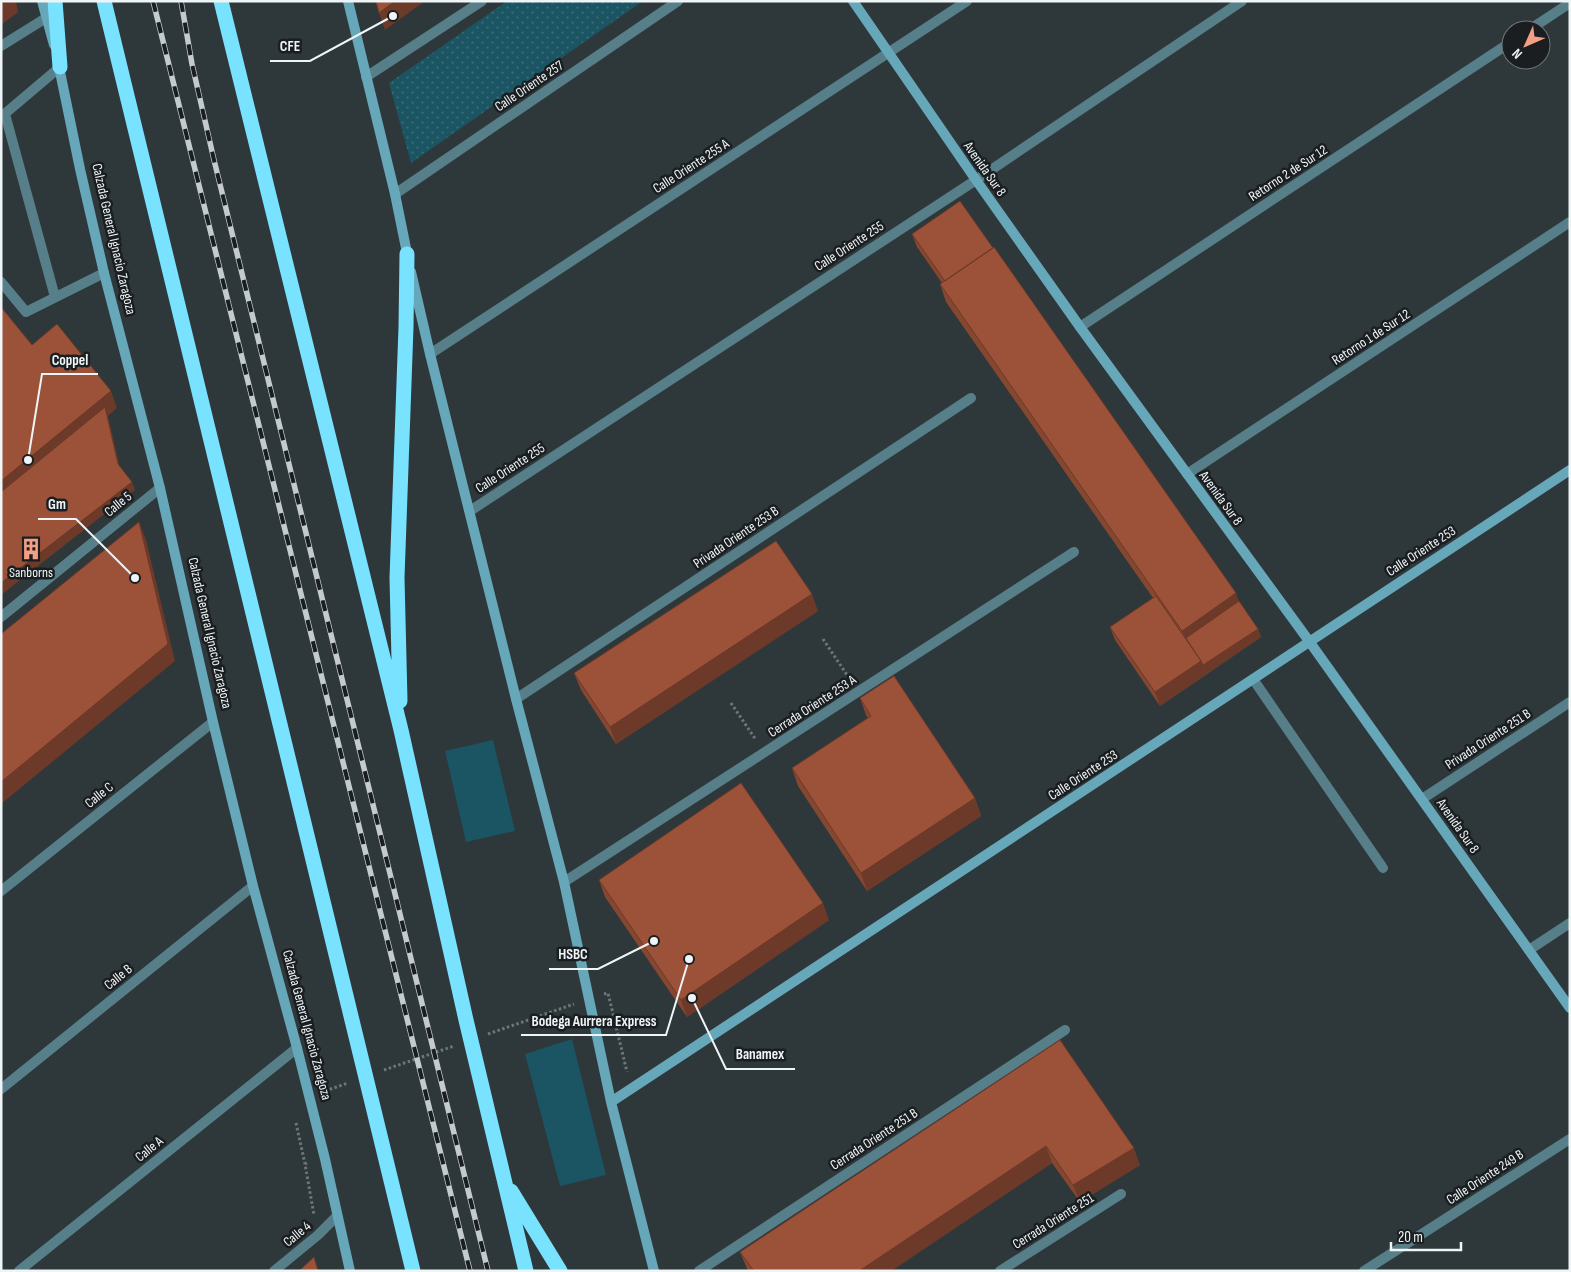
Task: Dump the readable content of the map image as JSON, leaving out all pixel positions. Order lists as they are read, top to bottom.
{
  "streets": {
    "main road": ["Avenida Sur 8", "Calzada General Ignacio Zaragoza", "Calle Oriente 253"],
    "street": [
      "Calle Oriente 257",
      "Calle Oriente 255 A",
      "Retorno 2 de Sur 12",
      "Calle Oriente 255",
      "Retorno 1 de Sur 12",
      "Calle 5",
      "Privada Oriente 253 B",
      "Cerrada Oriente 253 A",
      "Privada Oriente 251 B",
      "Calle C",
      "Calle B",
      "Cerrada Oriente 251 B",
      "Calle A",
      "Calle Oriente 249 B",
      "Cerrada Oriente 251",
      "Calle 4"
    ]
  },
  "crossings": [
    ["Calle Oriente 255 A", "Avenida Sur 8"],
    ["Avenida Sur 8", "Retorno 2 de Sur 12"],
    ["Avenida Sur 8", "Calle Oriente 255"],
    ["Avenida Sur 8", "Retorno 1 de Sur 12"],
    ["Avenida Sur 8", "Calle Oriente 253"],
    ["Avenida Sur 8", "Privada Oriente 251 B"],
    ["Calzada General Ignacio Zaragoza", "Calle 5"],
    ["Calzada General Ignacio Zaragoza", "Calle C"],
    ["Calzada General Ignacio Zaragoza", "Calle B"],
    ["Calzada General Ignacio Zaragoza", "Calle A"],
    ["Calzada General Ignacio Zaragoza", "Calle 4"]
  ],
  "places": {
    "other": [
      "CFE",
      "Coppel",
      "Gm",
      "HSBC",
      "Bodega Aurrera Express",
      "Banamex"
    ],
    "building": ["Sanborns"]
  },
  "scale_bar": "20 m",
  "north": "bottom left"
}
